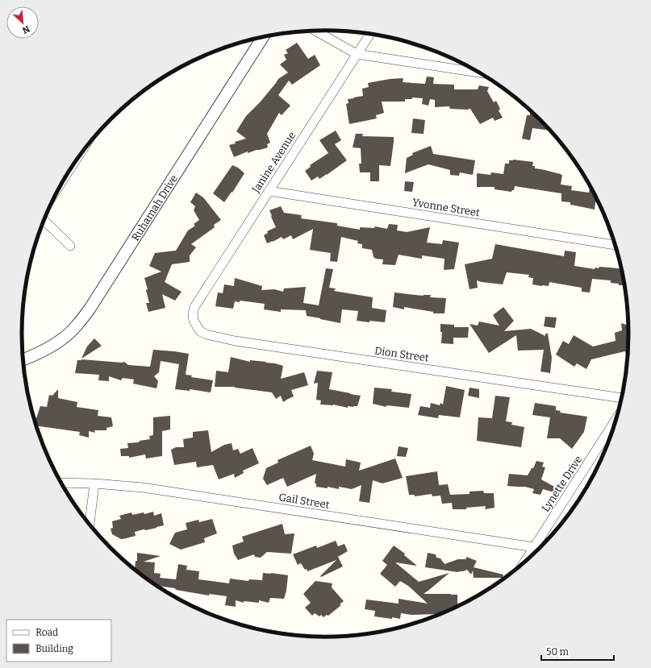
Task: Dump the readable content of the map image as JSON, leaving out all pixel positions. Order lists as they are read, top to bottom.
{
  "streets": {
    "street": [
      "Janine Avenue",
      "Yvonne Street",
      "Ruhamah Drive",
      "Dion Street",
      "Lynette Drive",
      "Gail Street"
    ]
  },
  "crossings": [
    ["Janine Avenue", "Yvonne Street"],
    ["Janine Avenue", "Dion Street"],
    ["Lynette Drive", "Gail Street"]
  ],
  "legend": ["Road", "Building"],
  "scale_bar": "50 m",
  "north": "bottom right"
}
